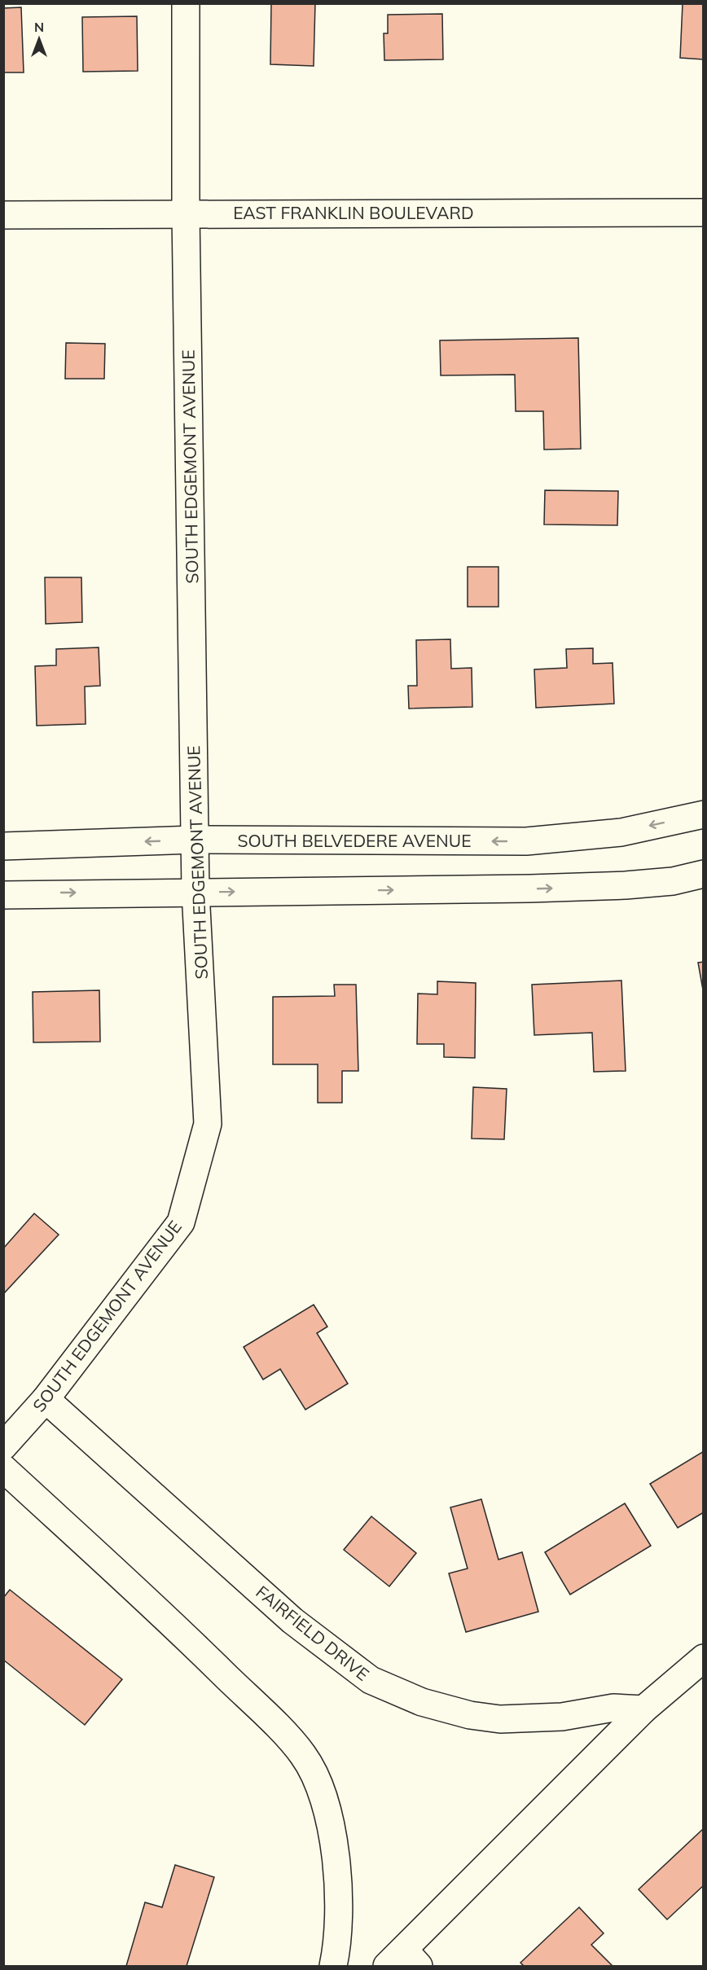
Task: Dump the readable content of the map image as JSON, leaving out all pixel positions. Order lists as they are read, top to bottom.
{
  "streets": {
    "street": [
      "EAST FRANKLIN BOULEVARD",
      "SOUTH EDGEMONT AVENUE",
      "SOUTH BELVEDERE AVENUE",
      "FAIRFIELD DRIVE"
    ]
  },
  "crossings": [
    ["EAST FRANKLIN BOULEVARD", "SOUTH EDGEMONT AVENUE"],
    ["SOUTH EDGEMONT AVENUE", "SOUTH BELVEDERE AVENUE"],
    ["SOUTH EDGEMONT AVENUE", "FAIRFIELD DRIVE"]
  ],
  "north": "top"
}
